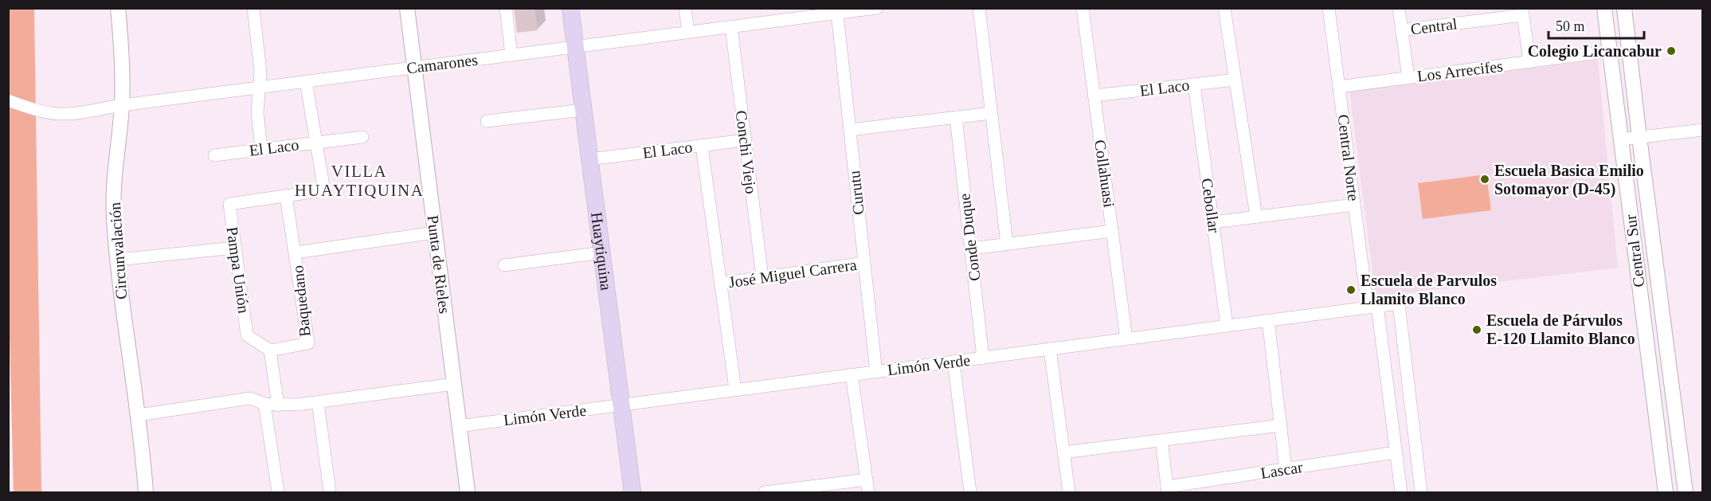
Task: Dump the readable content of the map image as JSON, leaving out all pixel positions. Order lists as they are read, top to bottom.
{
  "streets": {
    "main road": ["Huaytiquina"],
    "street": [
      "Central",
      "Camarones",
      "Los Arrecifes",
      "El Laco",
      "Conchi Viejo",
      "Central Norte",
      "Collahuasi",
      "Curutu",
      "Cebollar",
      "Conde Duque",
      "Circunvalación",
      "Central Sur",
      "Punta de Rieles",
      "Pampa Unión",
      "José Miguel Carrera",
      "Baquedano",
      "Limón Verde",
      "Lascar"
    ]
  },
  "crossings": [
    ["Camarones", "Conchi Viejo"],
    ["Camarones", "Curutu"],
    ["Camarones", "Huaytiquina"],
    ["Camarones", "Circunvalación"],
    ["Camarones", "Punta de Rieles"],
    ["Los Arrecifes", "Central Norte"],
    ["Los Arrecifes", "Central Sur"],
    ["El Laco", "Conchi Viejo"],
    ["El Laco", "Collahuasi"],
    ["El Laco", "Cebollar"],
    ["El Laco", "Huaytiquina"],
    ["Conchi Viejo", "José Miguel Carrera"],
    ["Central Norte", "Limón Verde"],
    ["Central Norte", "Lascar"],
    ["Collahuasi", "Limón Verde"],
    ["Curutu", "José Miguel Carrera"],
    ["Curutu", "Limón Verde"],
    ["Cebollar", "Limón Verde"],
    ["Conde Duque", "Limón Verde"],
    ["Huaytiquina", "Limón Verde"],
    ["Punta de Rieles", "Limón Verde"],
    ["Pampa Unión", "Baquedano"]
  ],
  "districts": ["VILLA HUAYTIQUINA"],
  "places": [
    "Colegio Licancabur",
    "Escuela Basica Emilio Sotomayor (D-45)",
    "Escuela de Parvulos Llamito Blanco",
    "Escuela de Párvulos E-120 Llamito Blanco"
  ],
  "scale_bar": "50 m"
}
